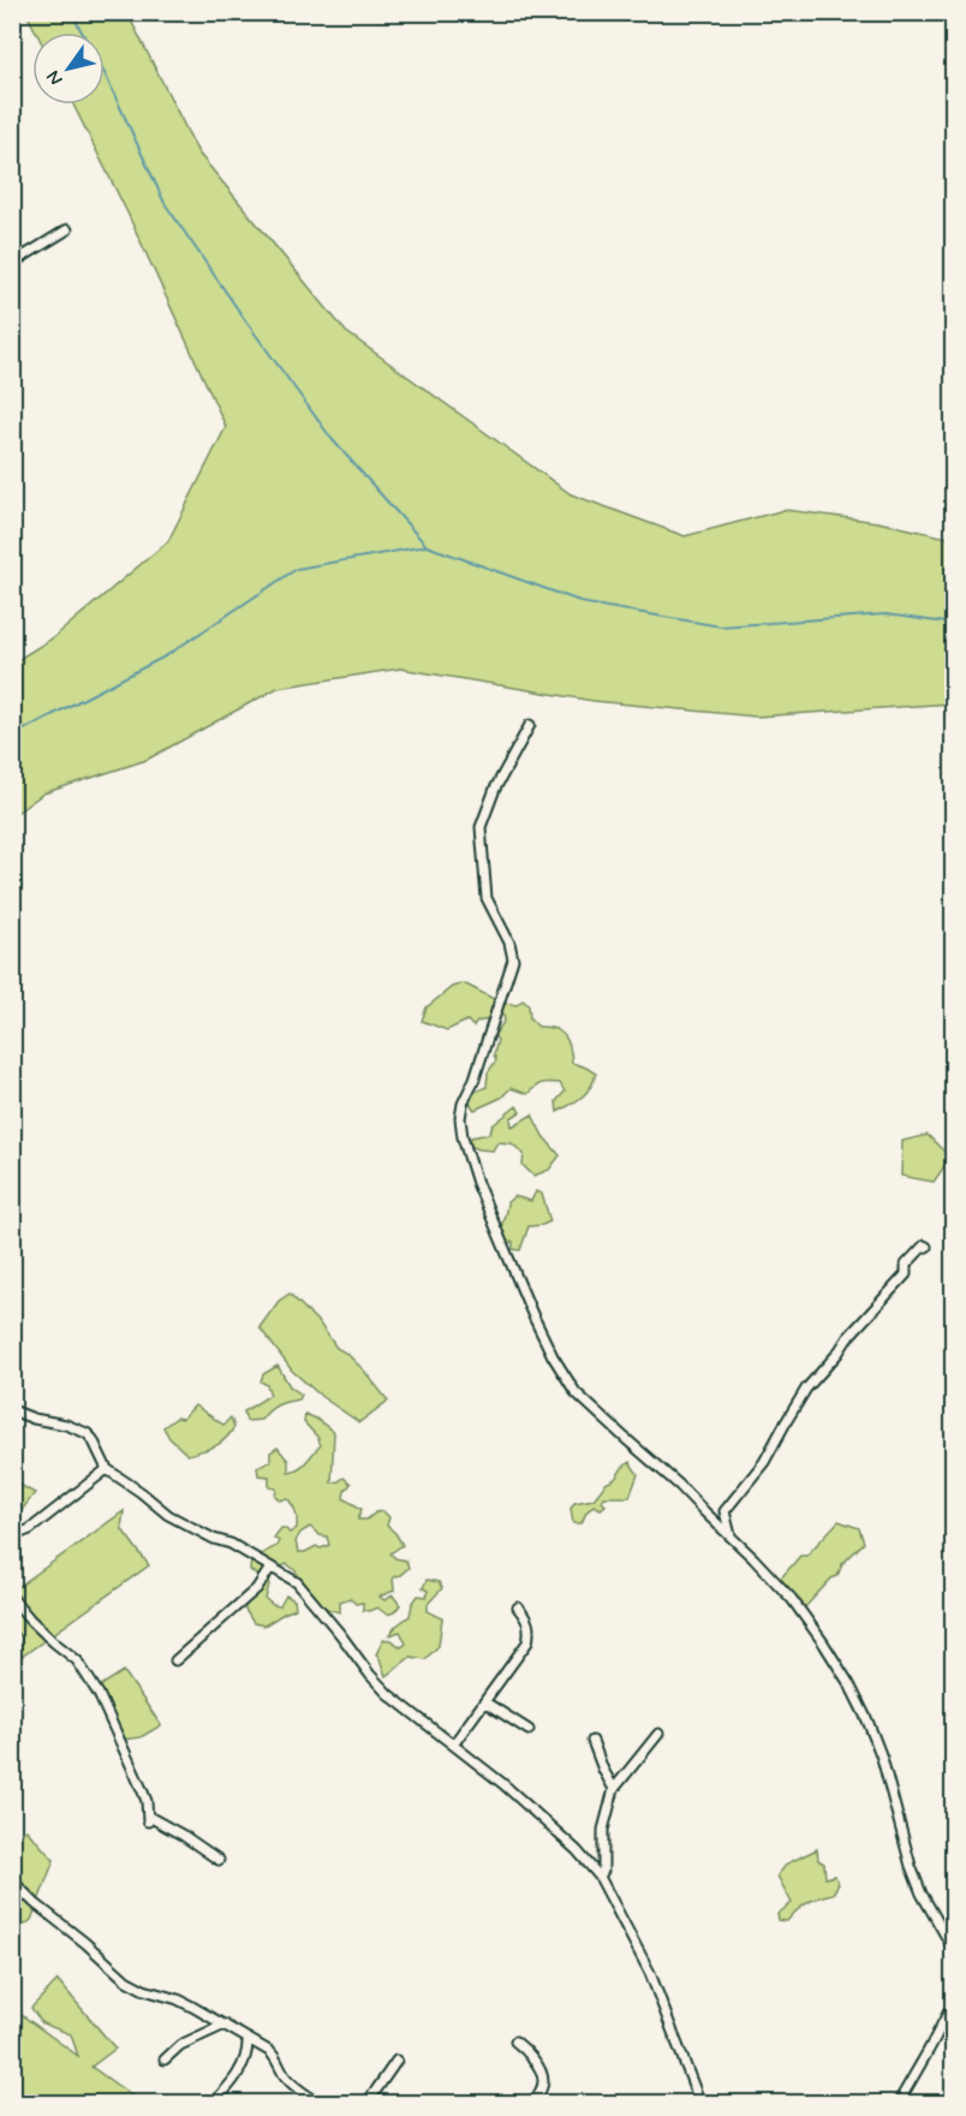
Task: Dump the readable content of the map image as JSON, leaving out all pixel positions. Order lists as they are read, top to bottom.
{
  "north": "bottom left"
}
